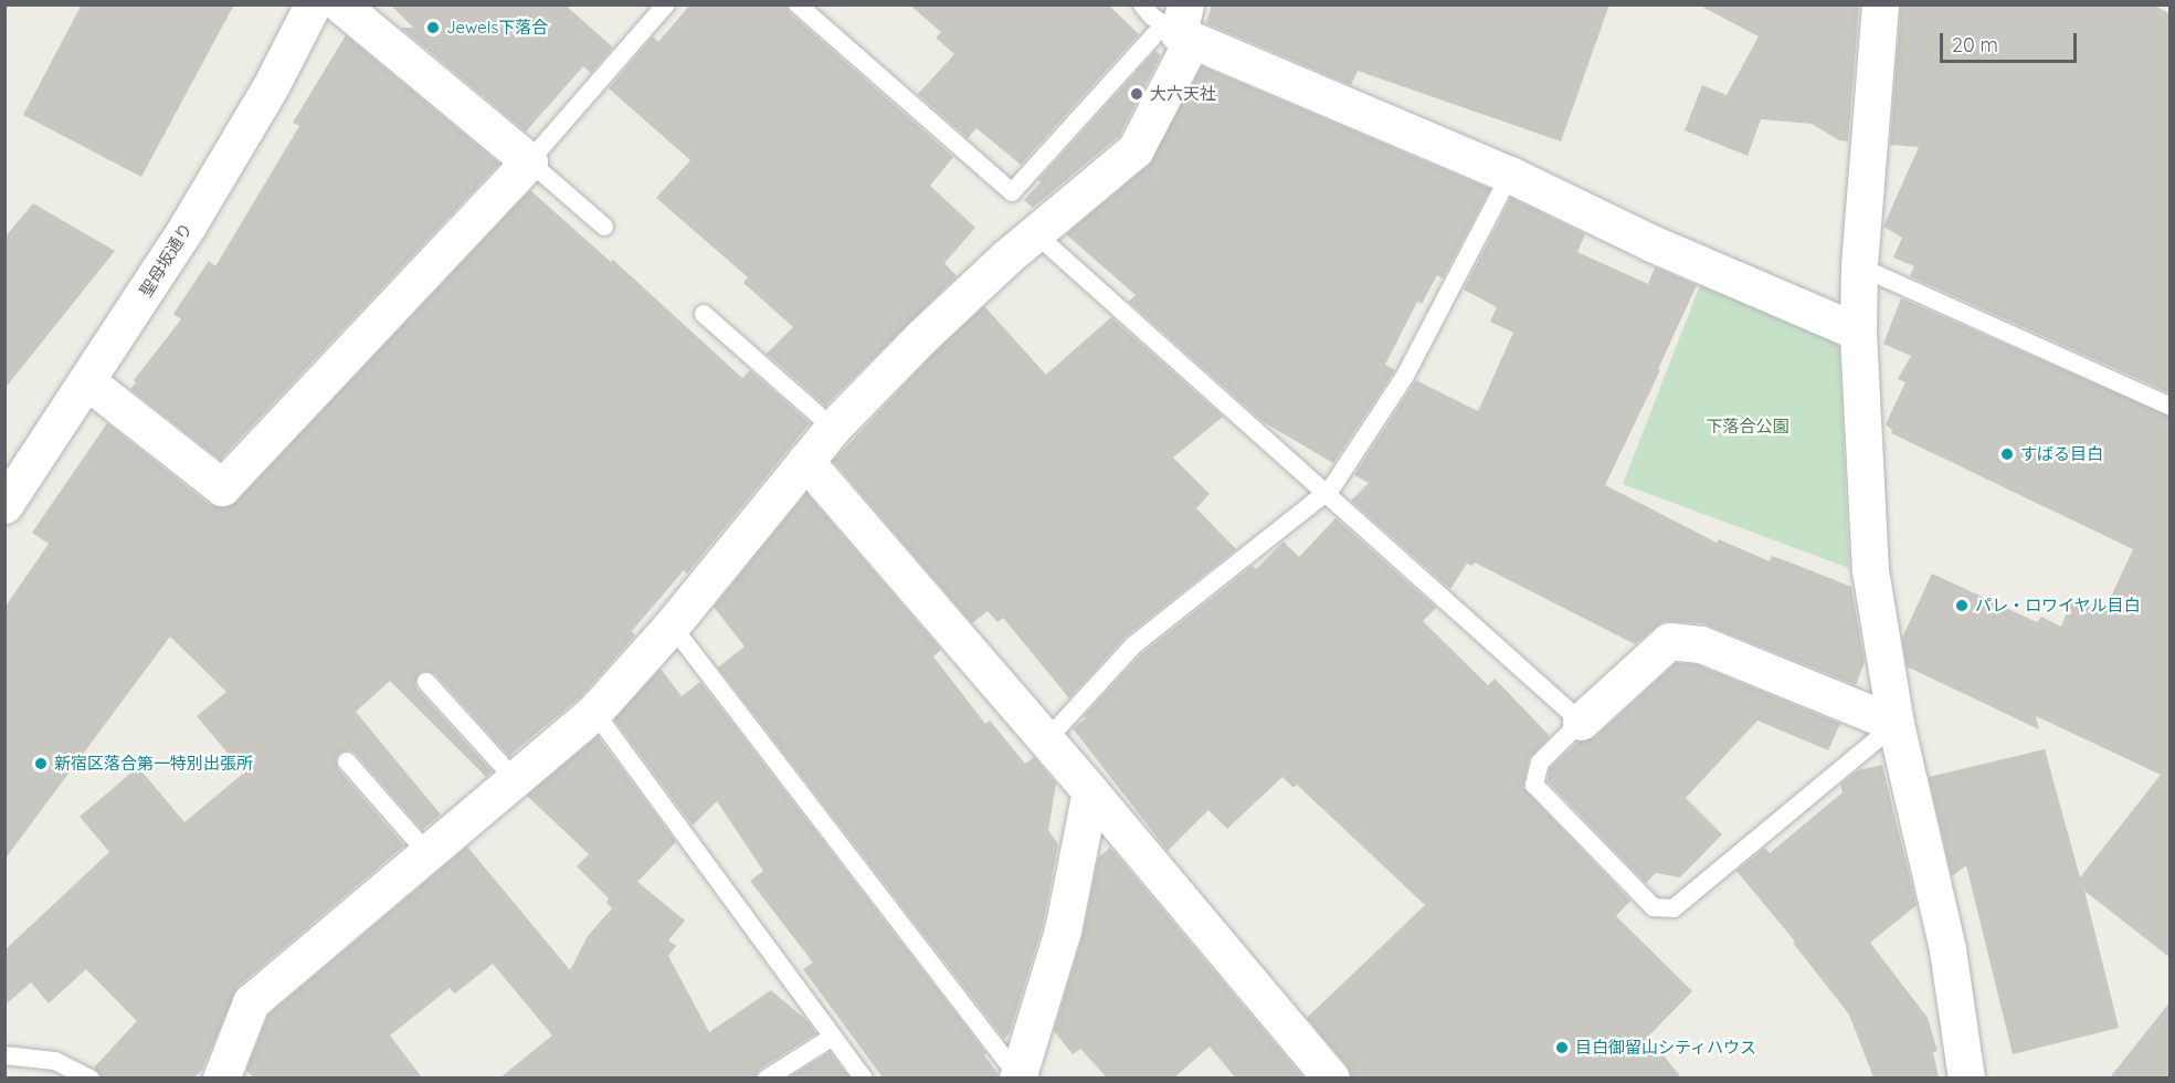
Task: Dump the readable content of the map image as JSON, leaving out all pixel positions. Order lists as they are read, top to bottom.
{
  "streets": {
    "street": ["聖母坂通り"]
  },
  "parks": ["下落合公園"],
  "places": [
    "Jewels下落合",
    "大六天社",
    "すばる目白",
    "パレ・ロワイヤル目白",
    "新宿区落合第一特別出張所",
    "目白御留山シティハウス"
  ],
  "scale_bar": "20 m"
}
